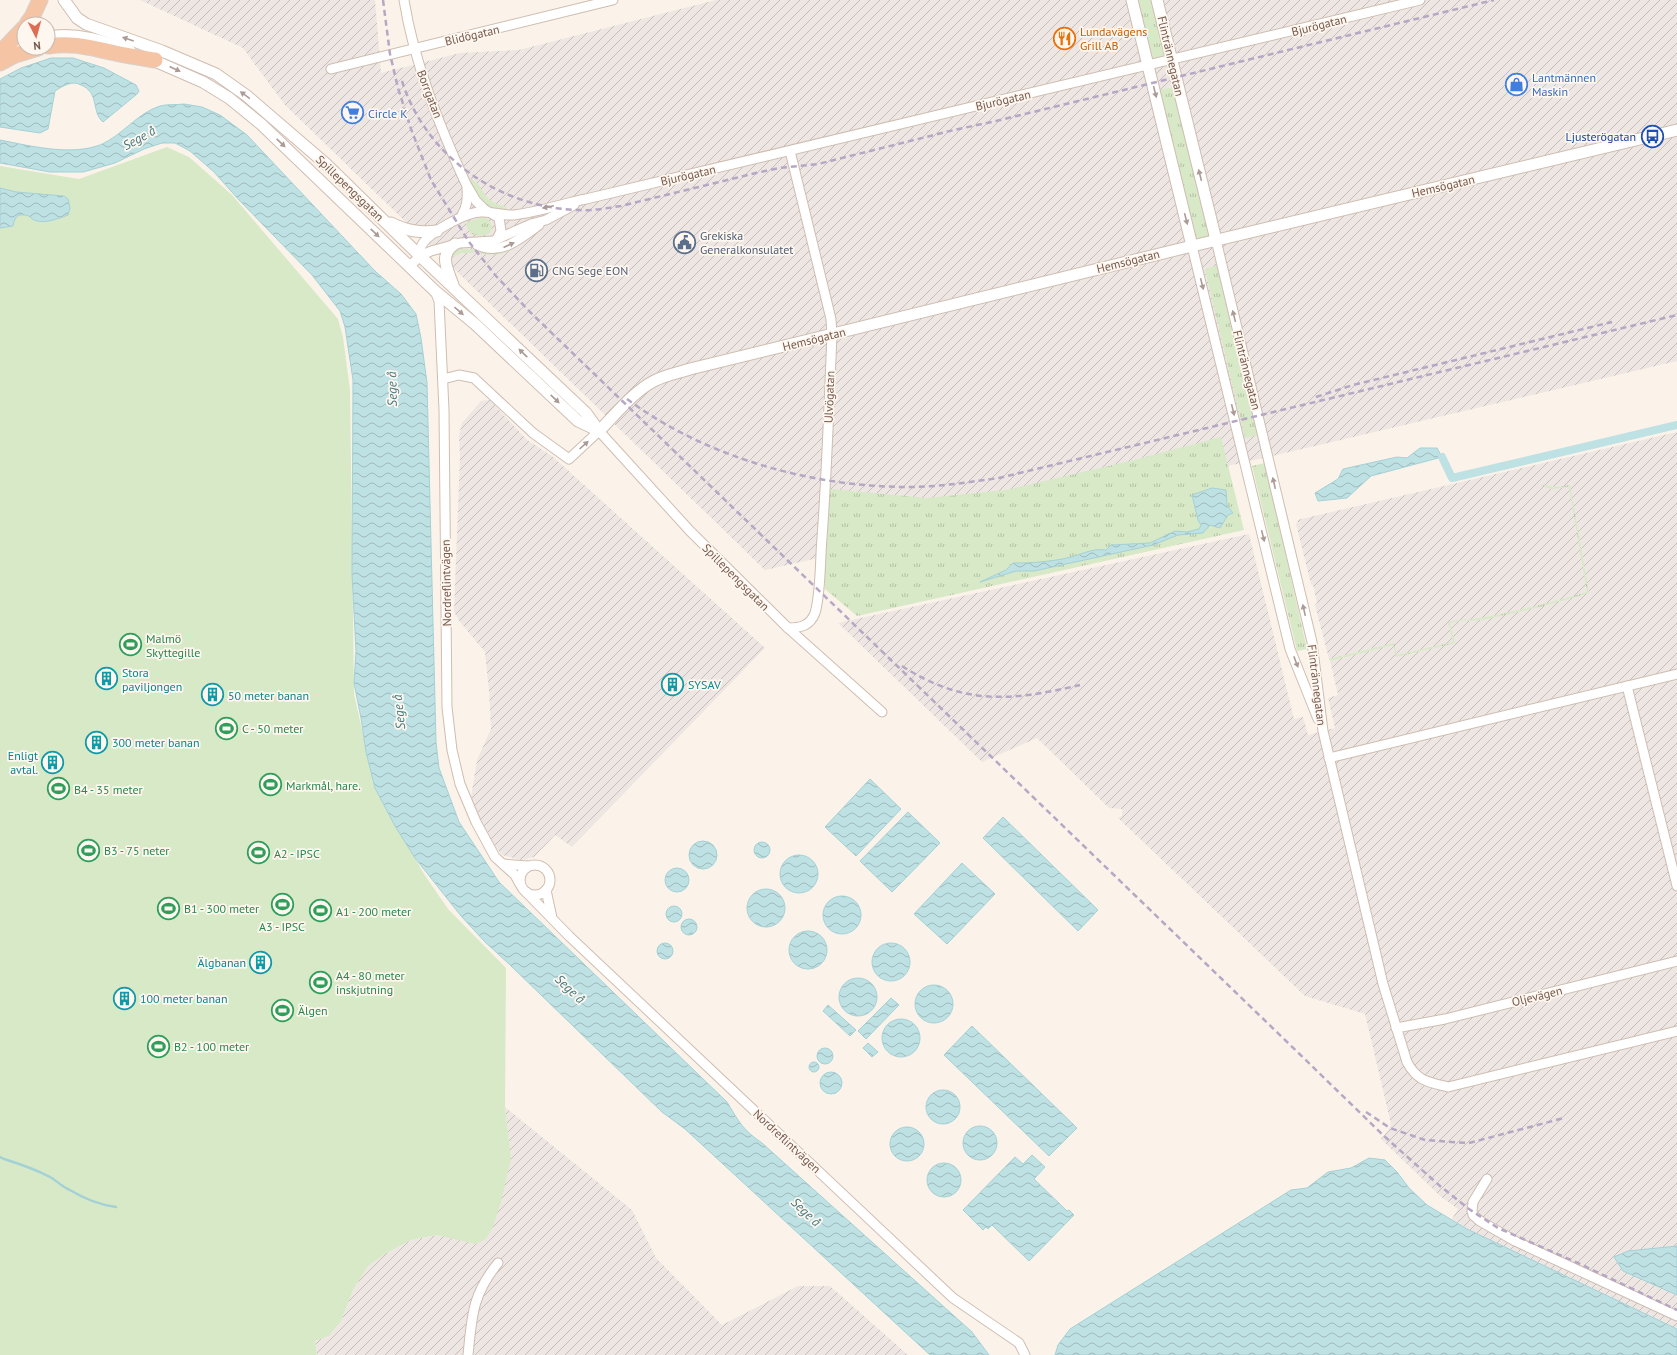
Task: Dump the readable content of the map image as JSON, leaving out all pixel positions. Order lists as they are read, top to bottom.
{
  "streets": {
    "street": [
      "Bjurögatan",
      "Blidögatan",
      "Flintrännegatan",
      "Borrgatan",
      "Hemsögatan",
      "Spillepengsgatan",
      "Ulvögatan",
      "Nordreflintvägen",
      "Oljevägen"
    ]
  },
  "crossings": [
    ["Bjurögatan", "Flintrännegatan"],
    ["Bjurögatan", "Borrgatan"],
    ["Bjurögatan", "Spillepengsgatan"],
    ["Bjurögatan", "Ulvögatan"],
    ["Blidögatan", "Borrgatan"],
    ["Flintrännegatan", "Hemsögatan"],
    ["Hemsögatan", "Spillepengsgatan"],
    ["Hemsögatan", "Ulvögatan"],
    ["Spillepengsgatan", "Ulvögatan"],
    ["Spillepengsgatan", "Nordreflintvägen"]
  ],
  "water": ["Sege å"],
  "places": {
    "restaurant": ["Lundavägens Grill AB"],
    "shop": ["Lantmännen Maskin"],
    "supermarket": ["Circle K"],
    "bus stop": ["Ljusterögatan"],
    "public building": ["Grekiska Generalkonsulatet"],
    "fuel station": ["CNG Sege EON"],
    "sports": [
      "Malmö Skyttegille",
      "C - 50 meter",
      "Markmål, hare.",
      "B4 - 35 meter",
      "B3 - 75 neter",
      "A2 - IPSC",
      "A3 - IPSC",
      "B1 - 300 meter",
      "A1 - 200 meter",
      "A4 - 80 meter inskjutning",
      "Älgen",
      "B2 - 100 meter"
    ],
    "building": [
      "Stora paviljongen",
      "SYSAV",
      "50 meter banan",
      "300 meter banan",
      "Enligt avtal.",
      "Älgbanan",
      "100 meter banan"
    ]
  },
  "north": "bottom"
}
